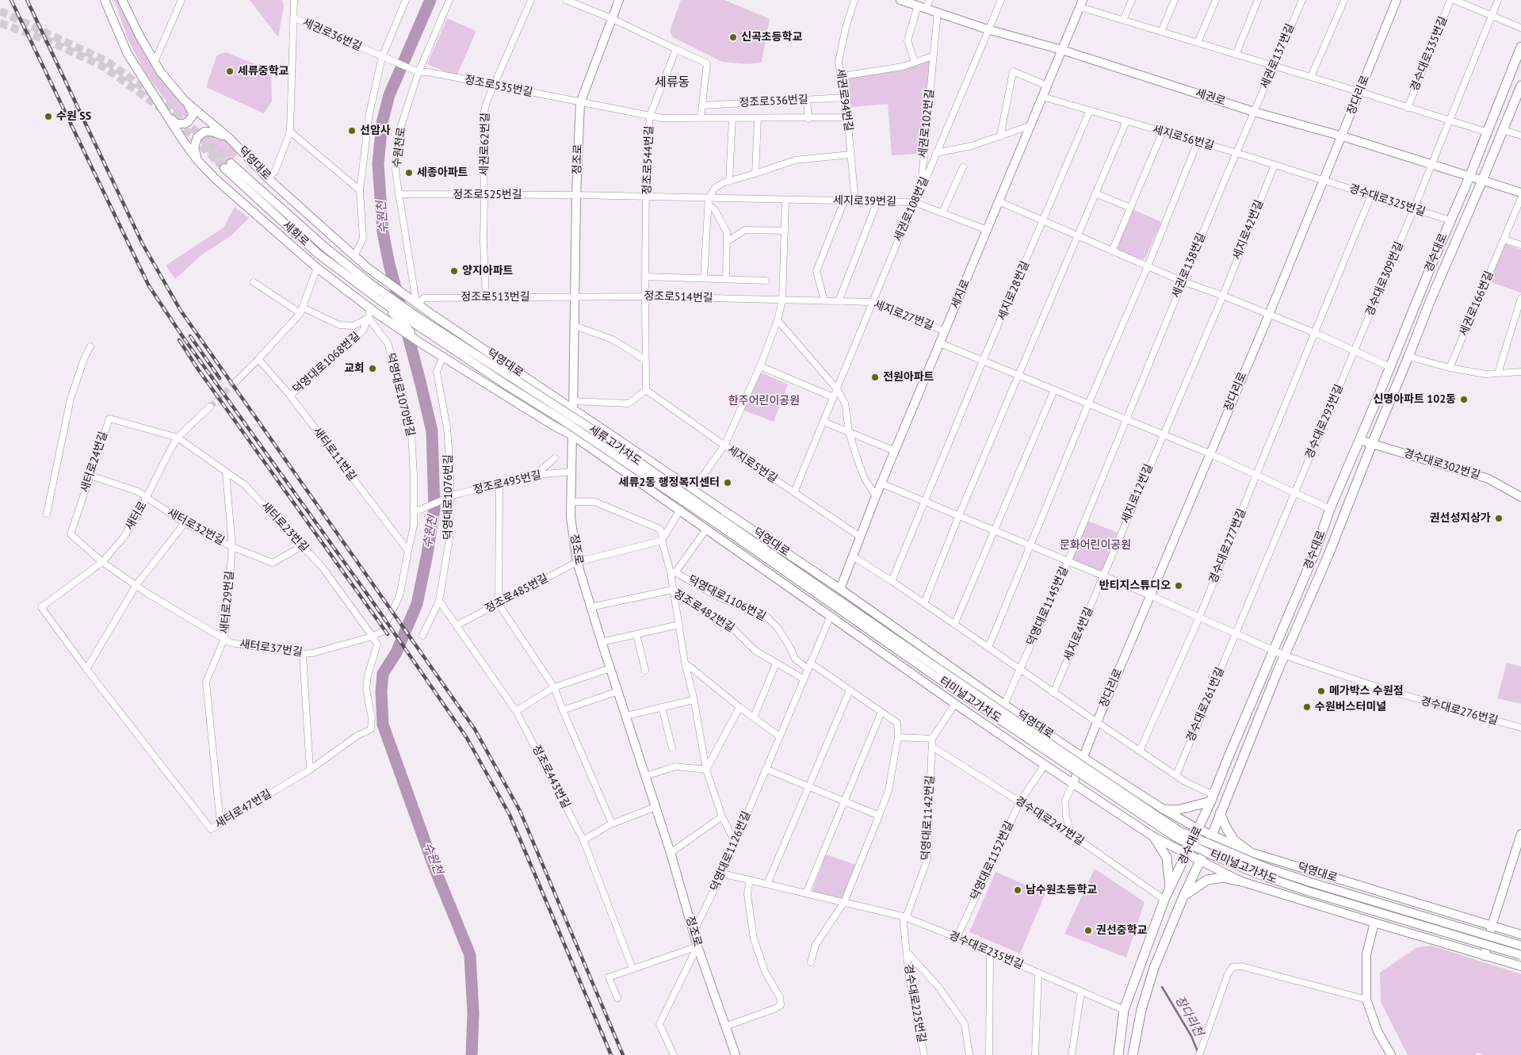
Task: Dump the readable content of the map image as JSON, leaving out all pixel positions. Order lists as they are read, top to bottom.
{
  "streets": {
    "main road": [
      "장다리로",
      "세권로",
      "정조로",
      "덕영대로",
      "세화로",
      "경수대로",
      "세지로",
      "세류고가차도",
      "경수대로302번길",
      "터미널고가차도"
    ],
    "street": [
      "세권로36번길",
      "경수대로335번길",
      "세권로137번길",
      "정조로535번길",
      "세권로94번길",
      "정조로536번길",
      "세권로102번길",
      "세지로56번길",
      "세권로62번길",
      "수원천로",
      "정조로544번길",
      "정조로525번길",
      "경수대로325번길",
      "세지로39번길",
      "세권로108번길",
      "세지로42번길",
      "세권로138번길",
      "경수대로309번길",
      "세지로28번길",
      "정조로513번길",
      "정조로514번길",
      "세권로166번길",
      "세지로27번길",
      "덕영대로1068번길",
      "덕영대로1070번길",
      "경수대로293번길",
      "새터로11번길",
      "새터로24번길",
      "세지로5번길",
      "정조로495번길",
      "세지로12번길",
      "덕영대로1076번길",
      "새터로",
      "새터로32번길",
      "새터로23번길",
      "경수대로277번길",
      "정조로485번길",
      "덕영대로1106번길",
      "새터로29번길",
      "덕영대로1145번길",
      "정조로482번길",
      "세지로4번길",
      "새터로37번길",
      "경수대로261번길",
      "경수대로276번길",
      "정조로443번길",
      "새터로47번길",
      "덕영대로1142번길",
      "경수대로247번길",
      "덕영대로1126번길",
      "덕영대로1152번길",
      "경수대로235번길",
      "경수대로225번길"
    ]
  },
  "crossings": [
    ["세권로36번길", "정조로535번길"],
    ["세권로36번길", "수원천로"],
    ["세권로137번길", "세권로"],
    ["세권로137번길", "세권로138번길"],
    ["정조로535번길", "정조로536번길"],
    ["정조로535번길", "세권로62번길"],
    ["정조로535번길", "수원천로"],
    ["정조로535번길", "정조로"],
    ["장다리로", "세권로"],
    ["장다리로", "세지로56번길"],
    ["장다리로", "덕영대로"],
    ["장다리로", "경수대로325번길"],
    ["세권로", "세권로102번길"],
    ["세권로", "세권로108번길"],
    ["세권로", "경수대로"],
    ["세권로", "세권로138번길"],
    ["세권로", "경수대로309번길"],
    ["세권로", "세지로"],
    ["세권로94번길", "정조로536번길"],
    ["세권로94번길", "세지로39번길"],
    ["정조로536번길", "정조로"],
    ["정조로536번길", "정조로544번길"],
    ["세권로102번길", "세권로108번길"],
    ["세지로56번길", "경수대로325번길"],
    ["세지로56번길", "세지로42번길"],
    ["세지로56번길", "세권로138번길"],
    ["세지로56번길", "세지로"],
    ["세권로62번길", "정조로525번길"],
    ["세권로62번길", "정조로513번길"],
    ["수원천로", "덕영대로"],
    ["수원천로", "정조로525번길"],
    ["수원천로", "정조로513번길"],
    ["정조로", "덕영대로"],
    ["정조로", "정조로525번길"],
    ["정조로", "정조로513번길"],
    ["정조로", "정조로514번길"],
    ["정조로", "정조로495번길"],
    ["정조로", "정조로485번길"],
    ["정조로", "덕영대로1106번길"],
    ["정조로", "정조로482번길"],
    ["정조로", "덕영대로1126번길"],
    ["정조로544번길", "정조로525번길"],
    ["정조로544번길", "정조로514번길"],
    ["덕영대로", "세화로"],
    ["덕영대로", "경수대로"],
    ["덕영대로", "세지로"],
    ["덕영대로", "정조로513번길"],
    ["덕영대로", "세류고가차도"],
    ["덕영대로", "덕영대로1145번길"],
    ["덕영대로", "터미널고가차도"],
    ["정조로525번길", "세지로39번길"],
    ["경수대로325번길", "경수대로"],
    ["경수대로325번길", "경수대로309번길"],
    ["세지로39번길", "세권로108번길"],
    ["세지로39번길", "세지로"],
    ["세권로108번길", "세지로27번길"],
    ["세권로108번길", "세지로5번길"],
    ["경수대로", "경수대로302번길"],
    ["경수대로", "경수대로276번길"],
    ["경수대로", "경수대로247번길"],
    ["경수대로", "경수대로235번길"],
    ["세권로138번길", "덕영대로1145번길"],
    ["경수대로309번길", "경수대로293번길"],
    ["세지로", "세지로27번길"],
    ["세지로", "세지로5번길"],
    ["정조로513번길", "정조로514번길"],
    ["정조로514번길", "세지로27번길"],
    ["덕영대로1068번길", "덕영대로1070번길"],
    ["덕영대로1068번길", "새터로11번길"],
    ["덕영대로1070번길", "새터로11번길"],
    ["덕영대로1070번길", "정조로495번길"],
    ["덕영대로1070번길", "새터로23번길"],
    ["덕영대로1070번길", "새터로37번길"],
    ["덕영대로1070번길", "새터로47번길"],
    ["새터로24번길", "새터로"],
    ["새터로24번길", "새터로32번길"],
    ["새터로24번길", "새터로23번길"],
    ["새터로24번길", "새터로37번길"],
    ["정조로495번길", "덕영대로1076번길"],
    ["세지로12번길", "세지로4번길"],
    ["덕영대로1076번길", "정조로443번길"],
    ["새터로", "새터로32번길"],
    ["새터로", "새터로23번길"],
    ["새터로", "새터로37번길"],
    ["새터로", "새터로47번길"],
    ["새터로32번길", "새터로23번길"],
    ["새터로32번길", "새터로29번길"],
    ["새터로23번길", "새터로29번길"],
    ["새터로23번길", "새터로37번길"],
    ["새터로23번길", "새터로47번길"],
    ["정조로485번길", "덕영대로1106번길"],
    ["정조로485번길", "정조로443번길"],
    ["덕영대로1106번길", "정조로482번길"],
    ["덕영대로1106번길", "덕영대로1126번길"],
    ["새터로29번길", "새터로37번길"],
    ["새터로29번길", "새터로47번길"],
    ["정조로482번길", "덕영대로1126번길"],
    ["새터로37번길", "새터로47번길"],
    ["덕영대로1142번길", "경수대로247번길"],
    ["덕영대로1142번길", "경수대로235번길"],
    ["덕영대로1142번길", "경수대로225번길"],
    ["경수대로247번길", "덕영대로1152번길"],
    ["덕영대로1126번길", "경수대로235번길"],
    ["덕영대로1152번길", "경수대로235번길"],
    ["경수대로235번길", "경수대로225번길"]
  ],
  "districts": ["세류동"],
  "water": ["수원천", "장다리천"],
  "parks": ["한주어린이공원", "문화어린이공원"],
  "places": [
    "신곡초등학교",
    "세류중학교",
    "수원 SS",
    "선암사",
    "세종아파트",
    "양지아파트",
    "교회",
    "전원아파트",
    "신명아파트 102동",
    "세류2동 행정복지센터",
    "권선성지상가",
    "반티지스튜디오",
    "메가박스 수원점",
    "수원버스터미널",
    "남수원초등학교",
    "권선중학교"
  ]
}
